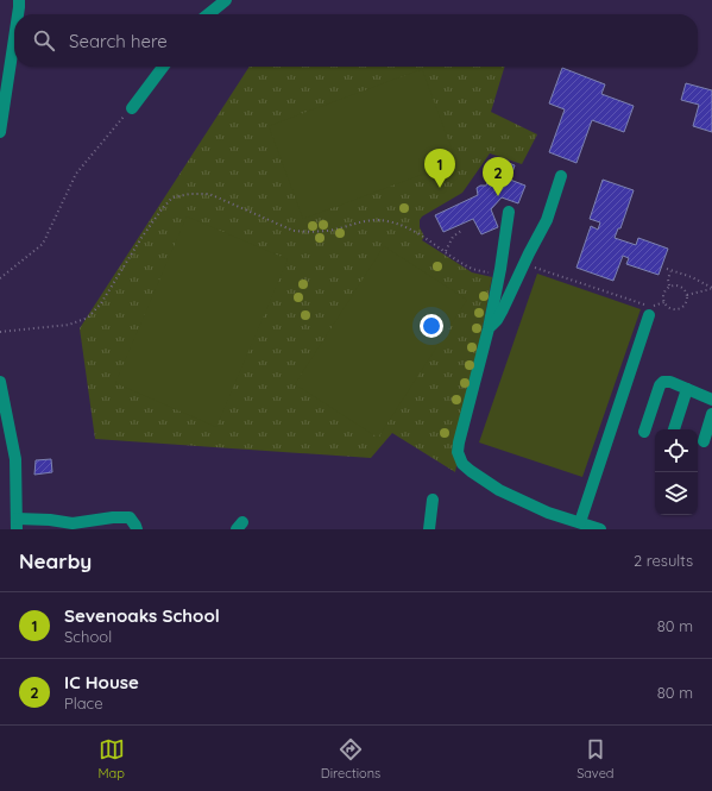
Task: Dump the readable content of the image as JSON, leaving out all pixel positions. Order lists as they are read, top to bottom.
{
  "page": {
    "search": "Search here",
    "pins": ["1", "2"],
    "heading": ["Nearby", "2 results"],
    "list": [
      {
        "mark": "1",
        "name": "Sevenoaks School",
        "note": "School",
        "value": "80 m"
      },
      {
        "mark": "2",
        "name": "IC House",
        "note": "Place",
        "value": "80 m"
      }
    ],
    "nav": ["Map", "Directions", "Saved"]
  }
}
